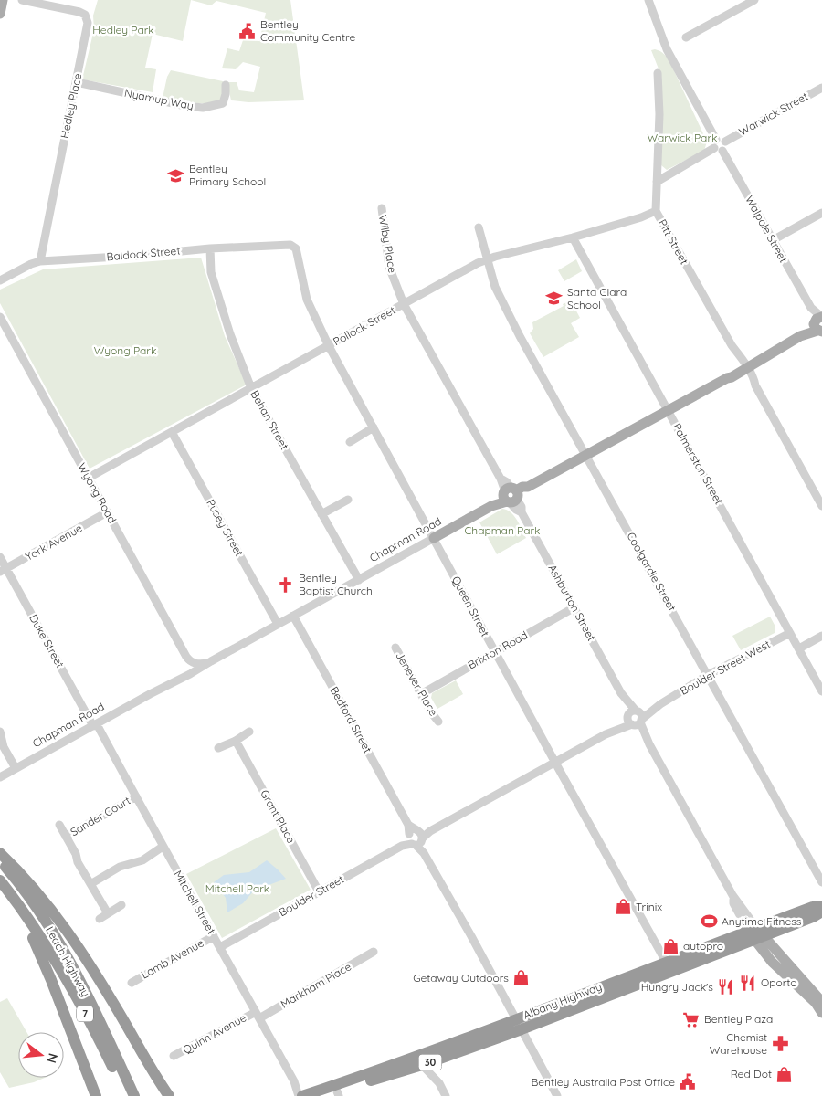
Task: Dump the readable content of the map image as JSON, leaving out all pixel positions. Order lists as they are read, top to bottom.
{
  "streets": {
    "highway": [
      "Leach Highway",
      "Albany Highway",
      "7",
      "30"
    ],
    "main road": ["Chapman Road"],
    "street": [
      "Nyamup Way",
      "Hedley Place",
      "Warwick Street",
      "Walpole Street",
      "Pitt Street",
      "Wilby Place",
      "Baldock Street",
      "Pollock Street",
      "Behan Street",
      "Palmerston Street",
      "Wyong Road",
      "Pusey Street",
      "York Avenue",
      "Coolgardie Street",
      "Ashburton Street",
      "Queen Street",
      "Duke Street",
      "Brixton Road",
      "Boulder Street West",
      "Jenever Place",
      "Bedford Street",
      "Sander Court",
      "Grant Place",
      "Boulder Street",
      "Mitchell Street",
      "Lamb Avenue",
      "Markham Place",
      "Quinn Avenue"
    ]
  },
  "crossings": [
    ["Nyamup Way", "Hedley Place"],
    ["Hedley Place", "Baldock Street"],
    ["Walpole Street", "Chapman Road"],
    ["Pitt Street", "Pollock Street"],
    ["Pitt Street", "Chapman Road"],
    ["Wilby Place", "Pollock Street"],
    ["Wilby Place", "Ashburton Street"],
    ["Baldock Street", "Behan Street"],
    ["Baldock Street", "Queen Street"],
    ["Pollock Street", "Behan Street"],
    ["Pollock Street", "Palmerston Street"],
    ["Pollock Street", "Wyong Road"],
    ["Pollock Street", "Pusey Street"],
    ["Pollock Street", "Coolgardie Street"],
    ["Pollock Street", "Ashburton Street"],
    ["Pollock Street", "Queen Street"],
    ["Behan Street", "Chapman Road"],
    ["Palmerston Street", "Chapman Road"],
    ["Palmerston Street", "Boulder Street West"],
    ["Wyong Road", "Chapman Road"],
    ["Wyong Road", "York Avenue"],
    ["Pusey Street", "Chapman Road"],
    ["Chapman Road", "Coolgardie Street"],
    ["Chapman Road", "Ashburton Street"],
    ["Chapman Road", "Queen Street"],
    ["Chapman Road", "Duke Street"],
    ["Chapman Road", "Bedford Street"],
    ["Chapman Road", "Mitchell Street"],
    ["York Avenue", "Duke Street"],
    ["Coolgardie Street", "Boulder Street West"],
    ["Ashburton Street", "Brixton Road"],
    ["Ashburton Street", "Boulder Street West"],
    ["Ashburton Street", "Albany Highway"],
    ["Queen Street", "Brixton Road"],
    ["Queen Street", "Boulder Street West"],
    ["Queen Street", "Boulder Street"],
    ["Queen Street", "Albany Highway"],
    ["Duke Street", "Mitchell Street"],
    ["Brixton Road", "Jenever Place"],
    ["Boulder Street West", "Boulder Street"],
    ["Bedford Street", "Boulder Street"],
    ["Sander Court", "Mitchell Street"],
    ["Grant Place", "Boulder Street"],
    ["Boulder Street", "Mitchell Street"],
    ["Mitchell Street", "Lamb Avenue"],
    ["Mitchell Street", "Markham Place"],
    ["Mitchell Street", "Albany Highway"],
    ["Mitchell Street", "Quinn Avenue"],
    ["Markham Place", "Quinn Avenue"]
  ],
  "parks": [
    "Hedley Park",
    "Warwick Park",
    "Wyong Park",
    "Chapman Park",
    "Mitchell Park"
  ],
  "places": {
    "public building": ["Bentley Community Centre", "Bentley Australia Post Office"],
    "school or university": ["Bentley Primary School", "Santa Clara School"],
    "church": ["Bentley Baptist Church"],
    "shop": [
      "Trinix",
      "autopro",
      "Getaway Outdoors",
      "Red Dot"
    ],
    "sports": ["Anytime Fitness"],
    "restaurant": ["Oporto", "Hungry Jack's"],
    "supermarket": ["Bentley Plaza"],
    "pharmacy": ["Chemist Warehouse"]
  },
  "north": "right"
}
